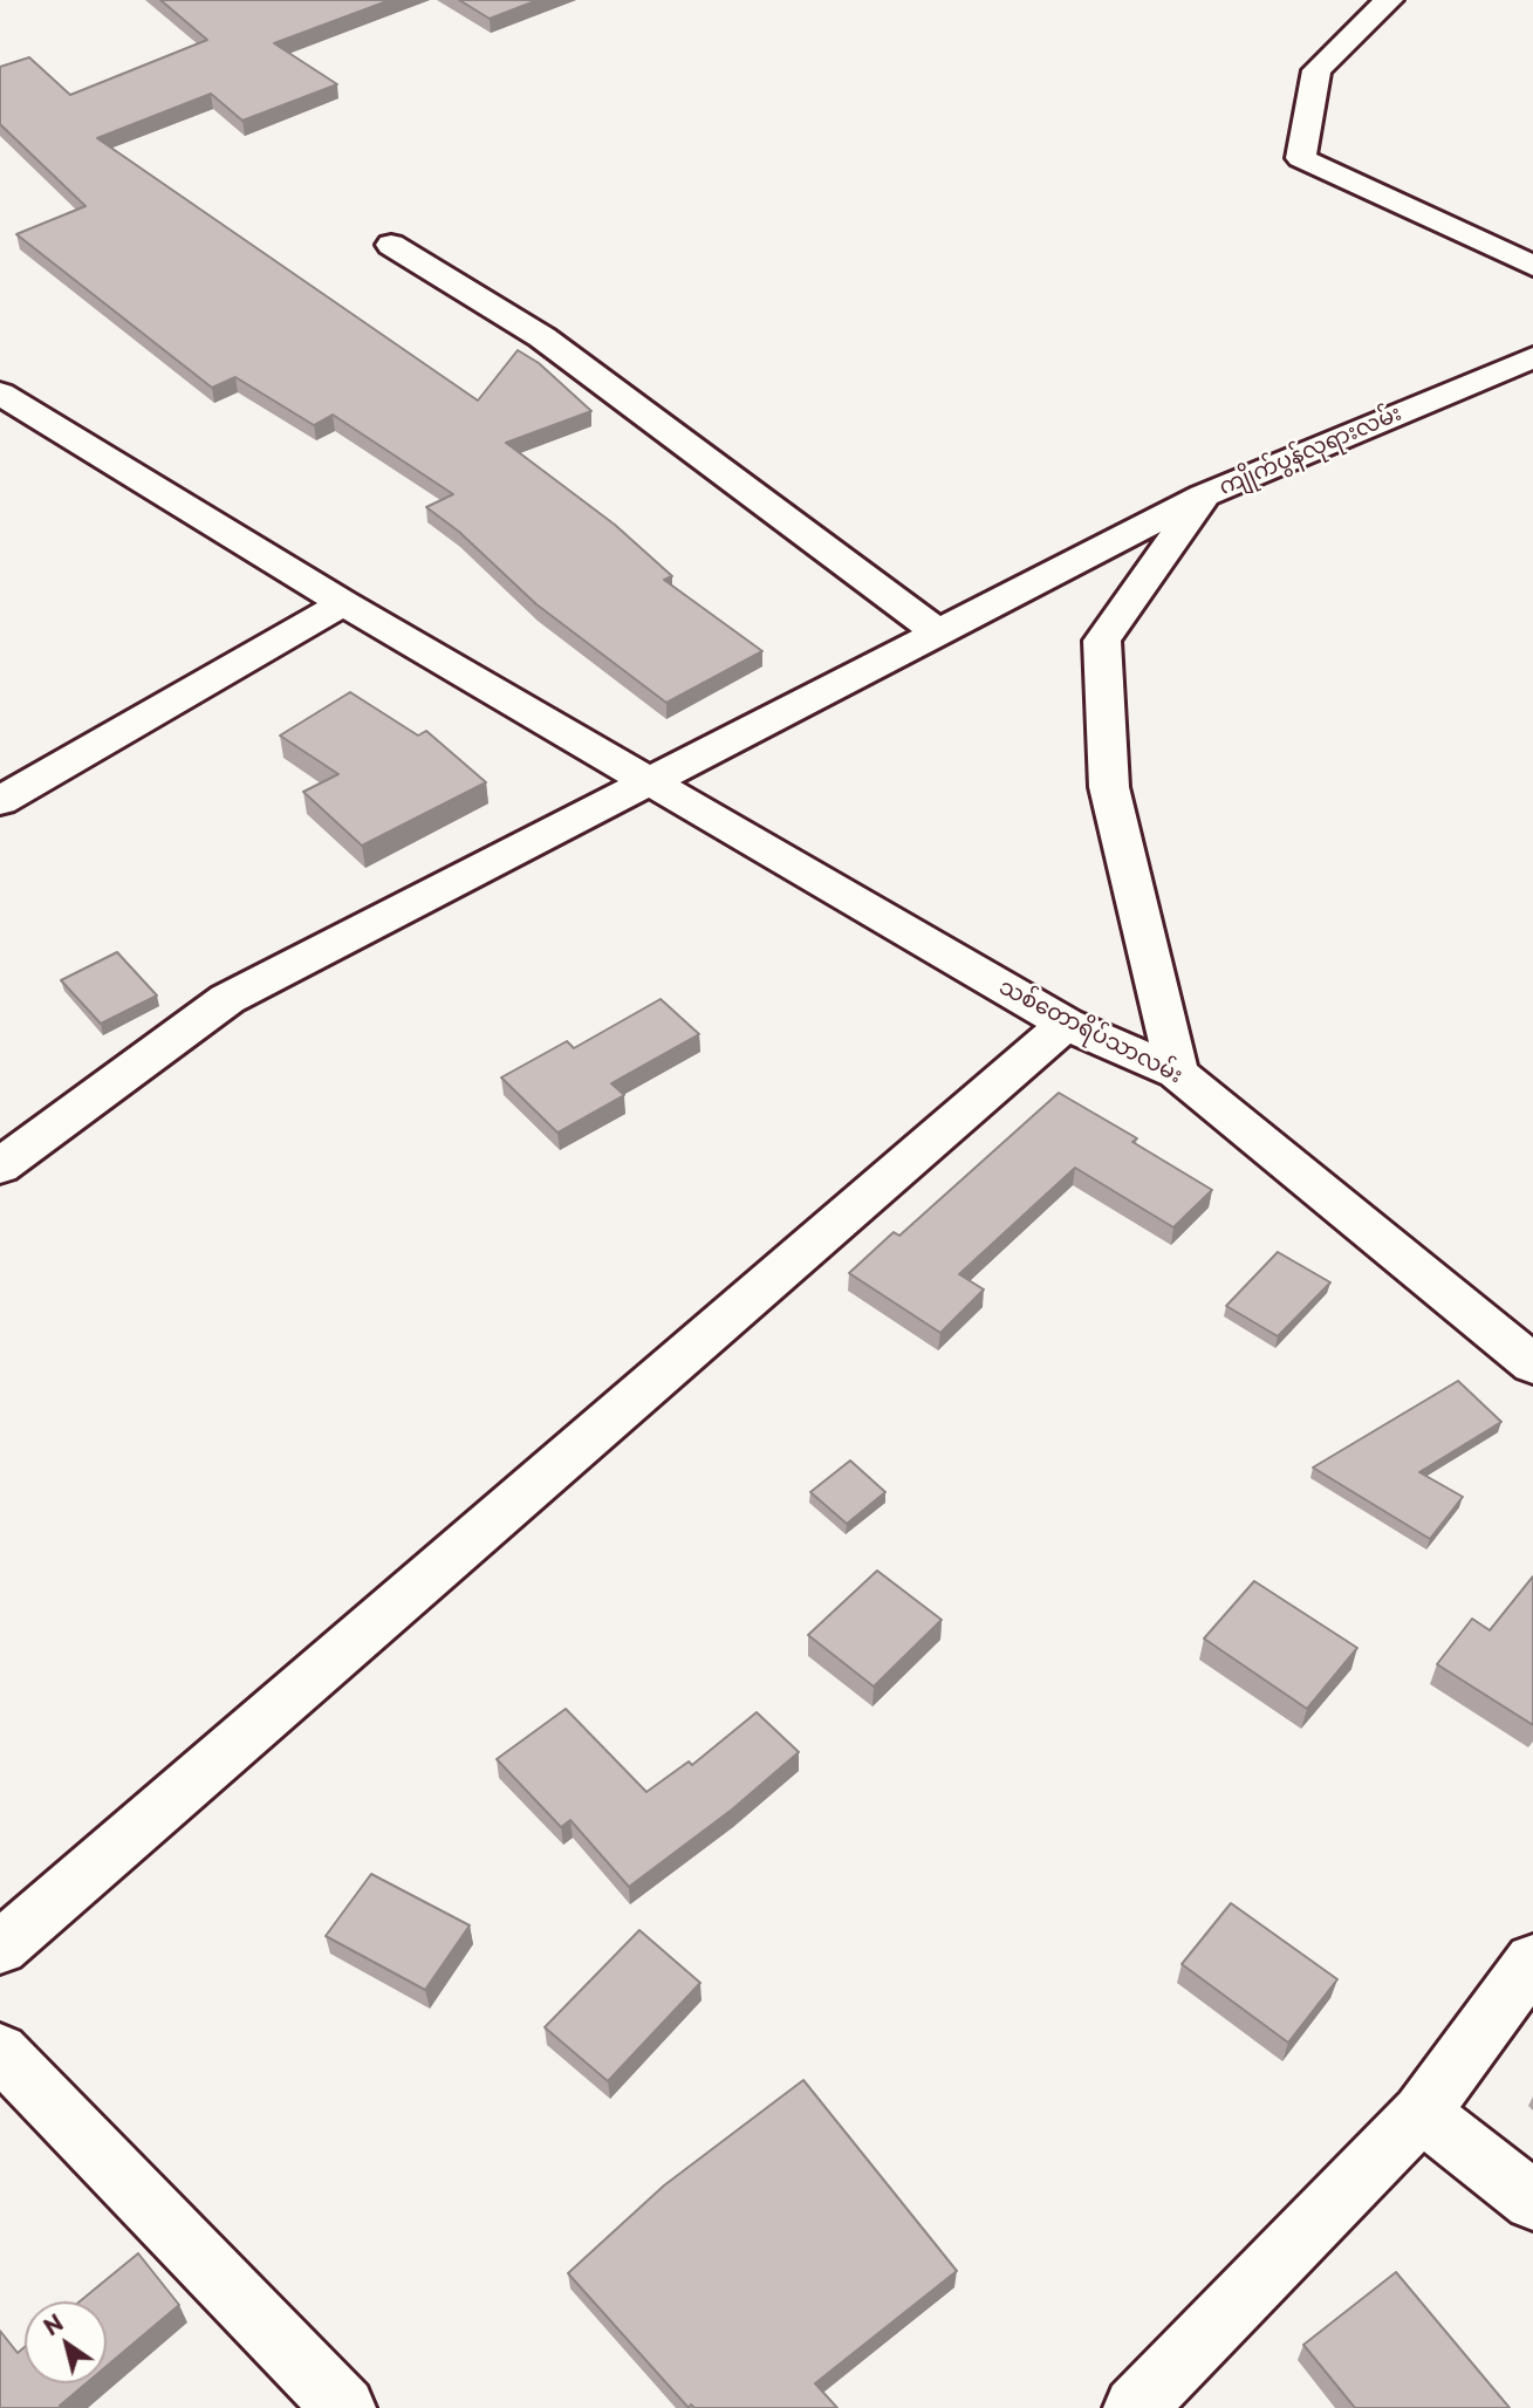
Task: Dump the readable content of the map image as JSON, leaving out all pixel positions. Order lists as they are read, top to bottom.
{
  "streets": {
    "street": ["ကျိုက်ပွန်လုရားလမ်း", "သစ်တောရိပ်သာလမ်း"]
  },
  "crossings": [
    ["ကျိုက်ပွန်လုရားလမ်း", "သစ်တောရိပ်သာလမ်း"]
  ],
  "north": "top left"
}
